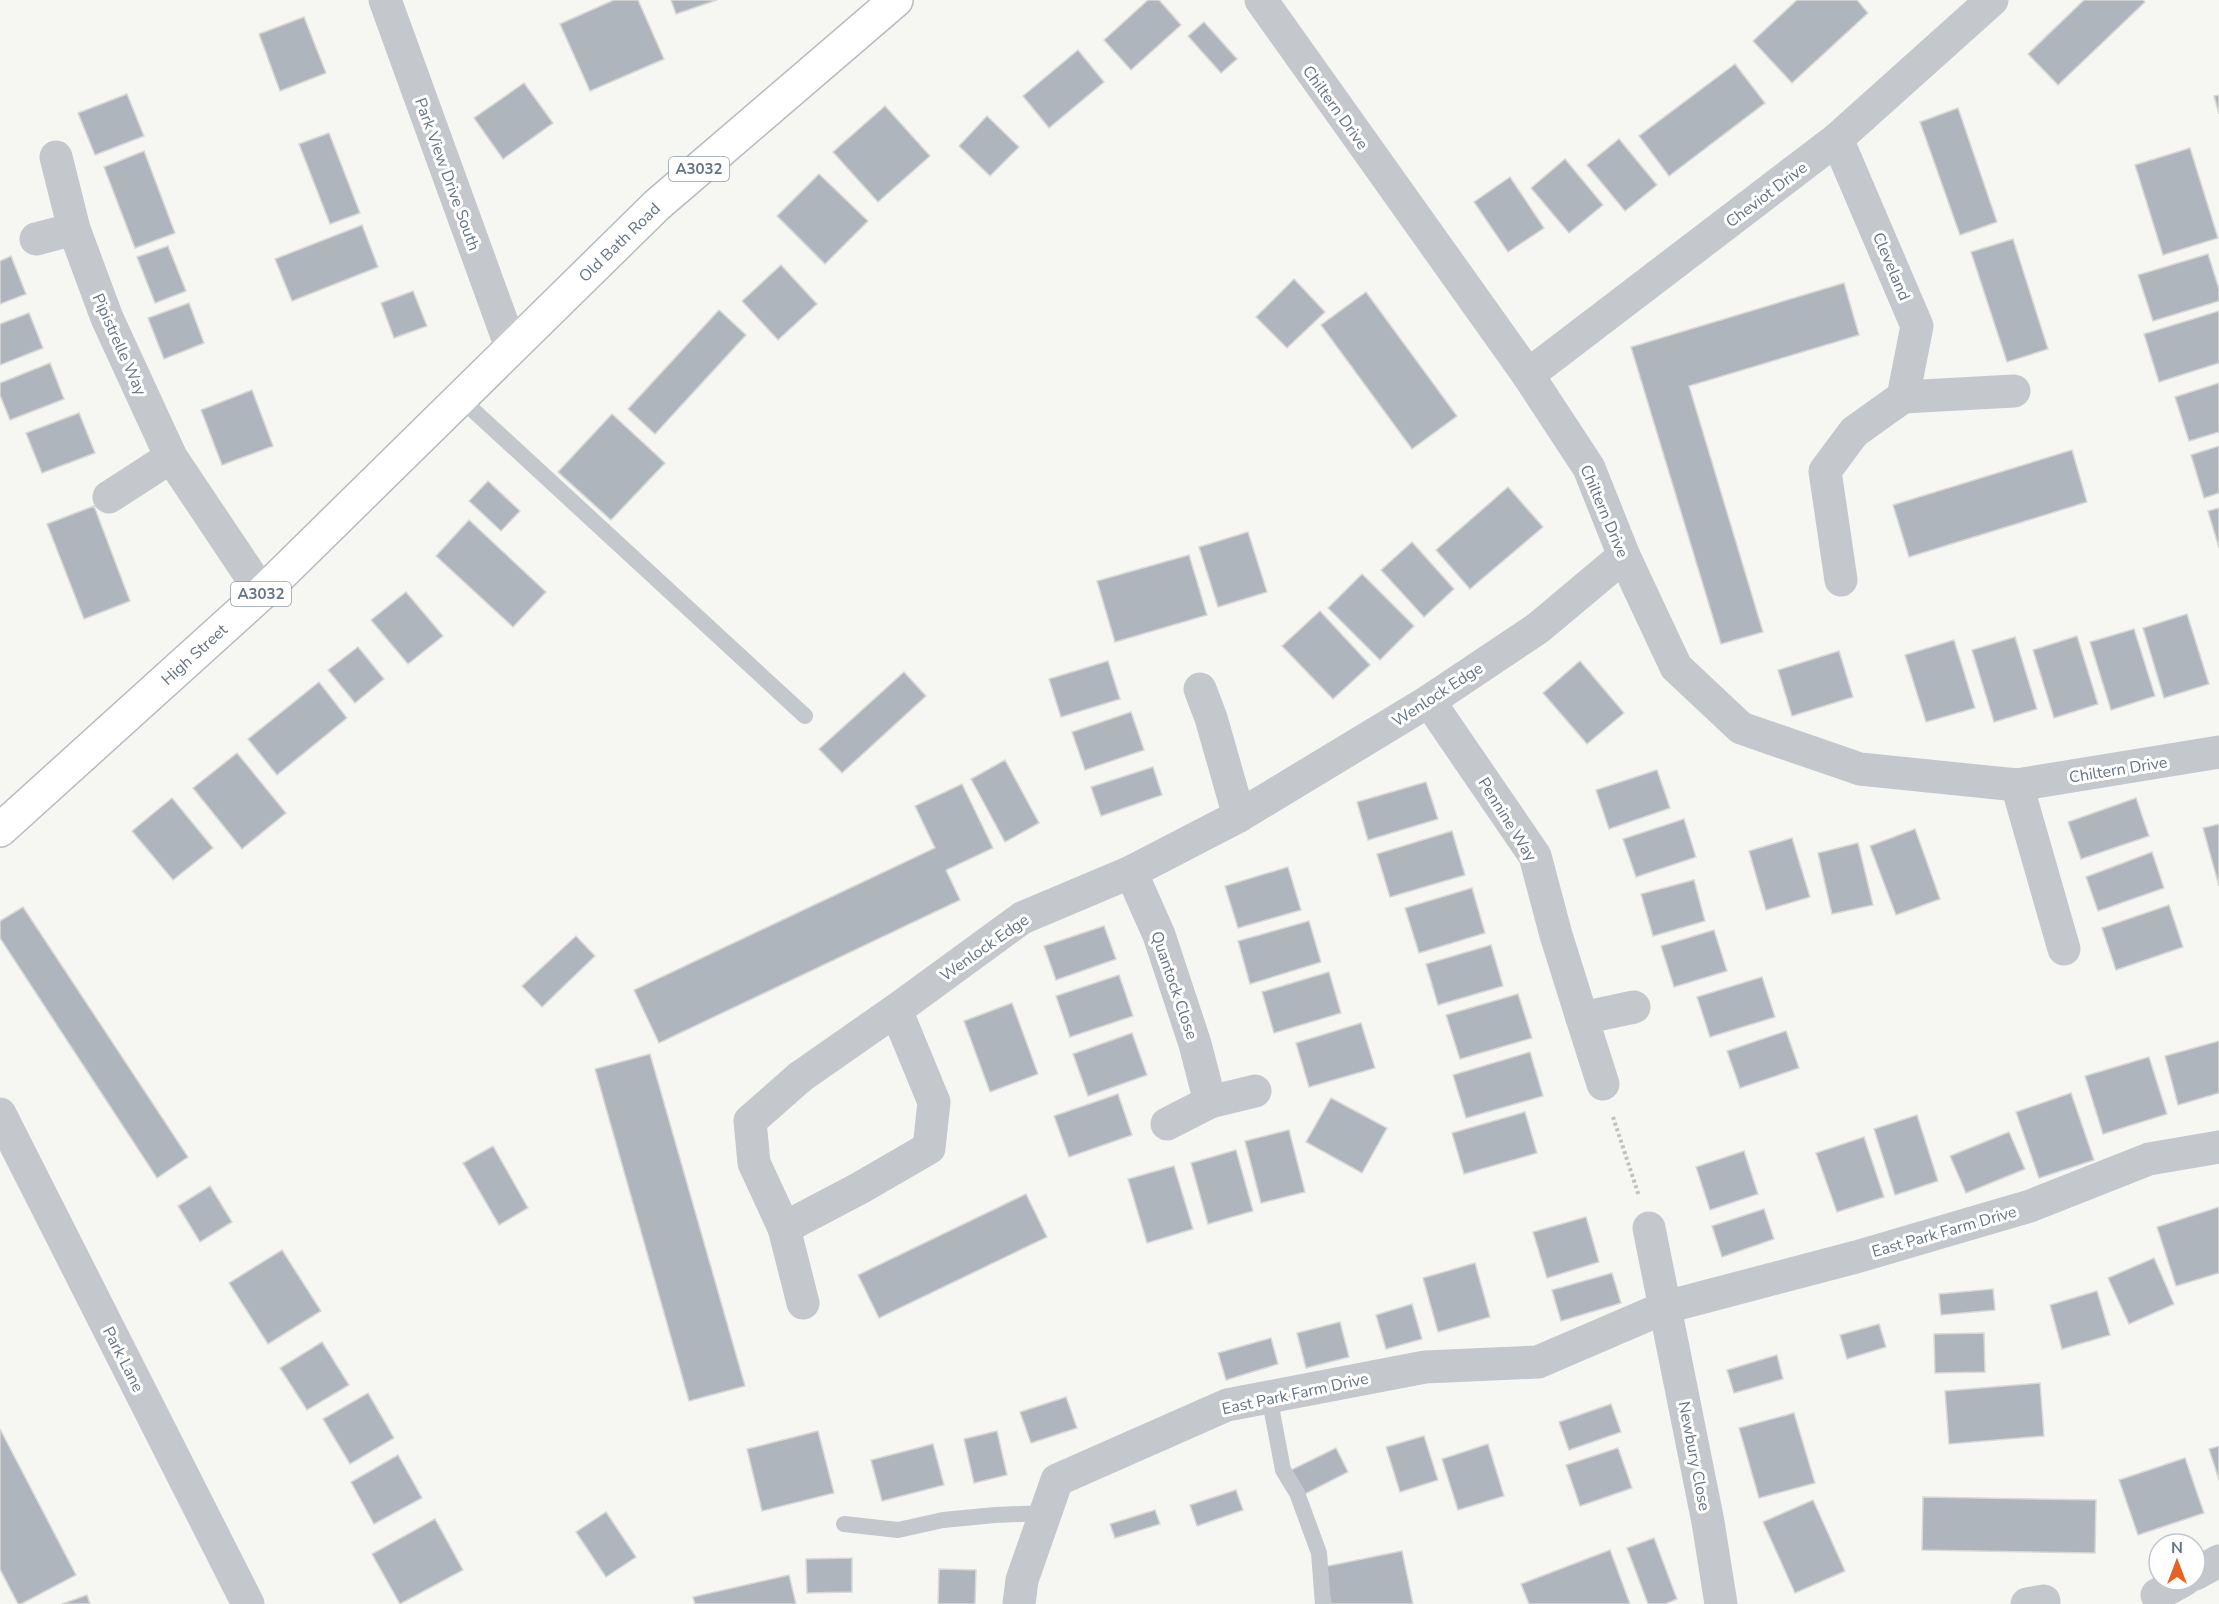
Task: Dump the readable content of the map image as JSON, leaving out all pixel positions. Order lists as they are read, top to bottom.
{
  "streets": {
    "main road": ["A3032", "Old Bath Road", "High Street"],
    "street": [
      "Chiltern Drive",
      "Park View Drive South",
      "Cheviot Drive",
      "Cleveland",
      "Pipistrelle Way",
      "Wenlock Edge",
      "Pennine Way",
      "Quantock Close",
      "East Park Farm Drive",
      "Park Lane",
      "Newbury Close"
    ]
  },
  "crossings": [
    ["Chiltern Drive", "Cheviot Drive"],
    ["Chiltern Drive", "Wenlock Edge"],
    ["Park View Drive South", "Old Bath Road"],
    ["Park View Drive South", "High Street"],
    ["Cheviot Drive", "Cleveland"],
    ["Old Bath Road", "High Street"],
    ["Pipistrelle Way", "High Street"],
    ["Wenlock Edge", "Pennine Way"],
    ["Wenlock Edge", "Quantock Close"],
    ["East Park Farm Drive", "Newbury Close"]
  ],
  "north": "top"
}
